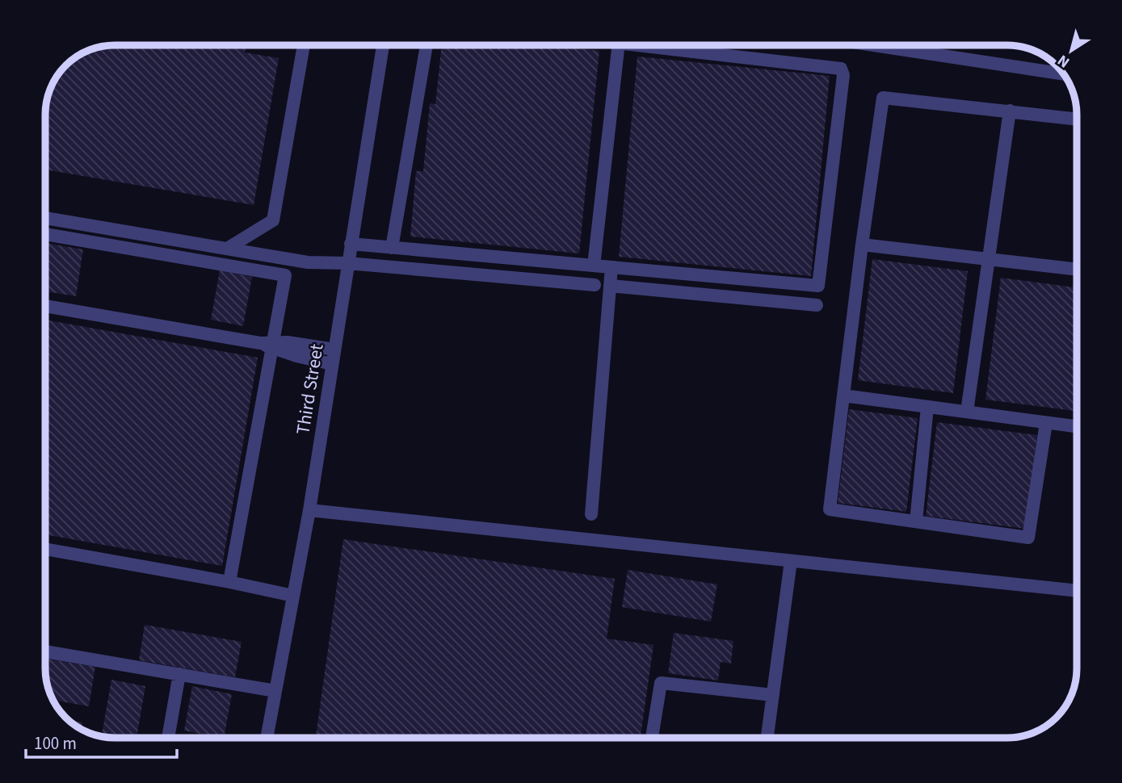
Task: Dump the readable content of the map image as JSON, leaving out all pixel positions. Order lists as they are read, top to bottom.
{
  "streets": {
    "street": ["Third Street"]
  },
  "scale_bar": "100 m",
  "north": "bottom left"
}
